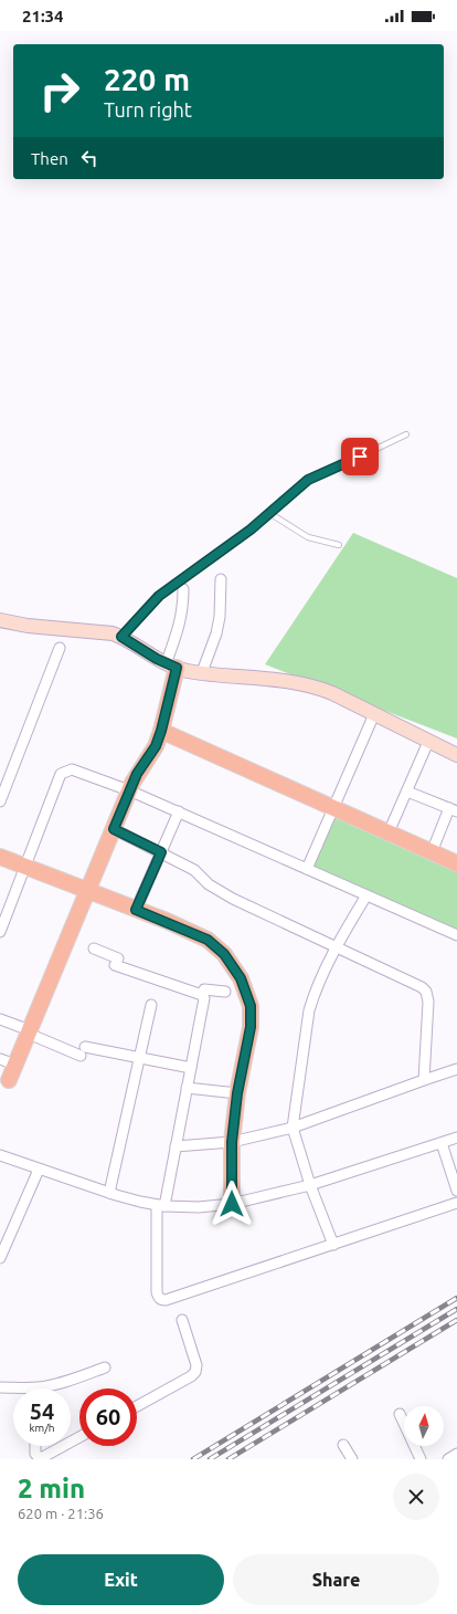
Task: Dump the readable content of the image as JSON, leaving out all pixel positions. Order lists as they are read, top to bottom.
{
  "north": "top",
  "page": {
    "status": "21:34",
    "turn": ["220 m", "Turn right"],
    "then": "Then",
    "speed": "54 km/h",
    "limit": "60",
    "heading": ["2 min", "620 m · 21:36"],
    "buttons": ["Exit", "Share"]
  }
}
